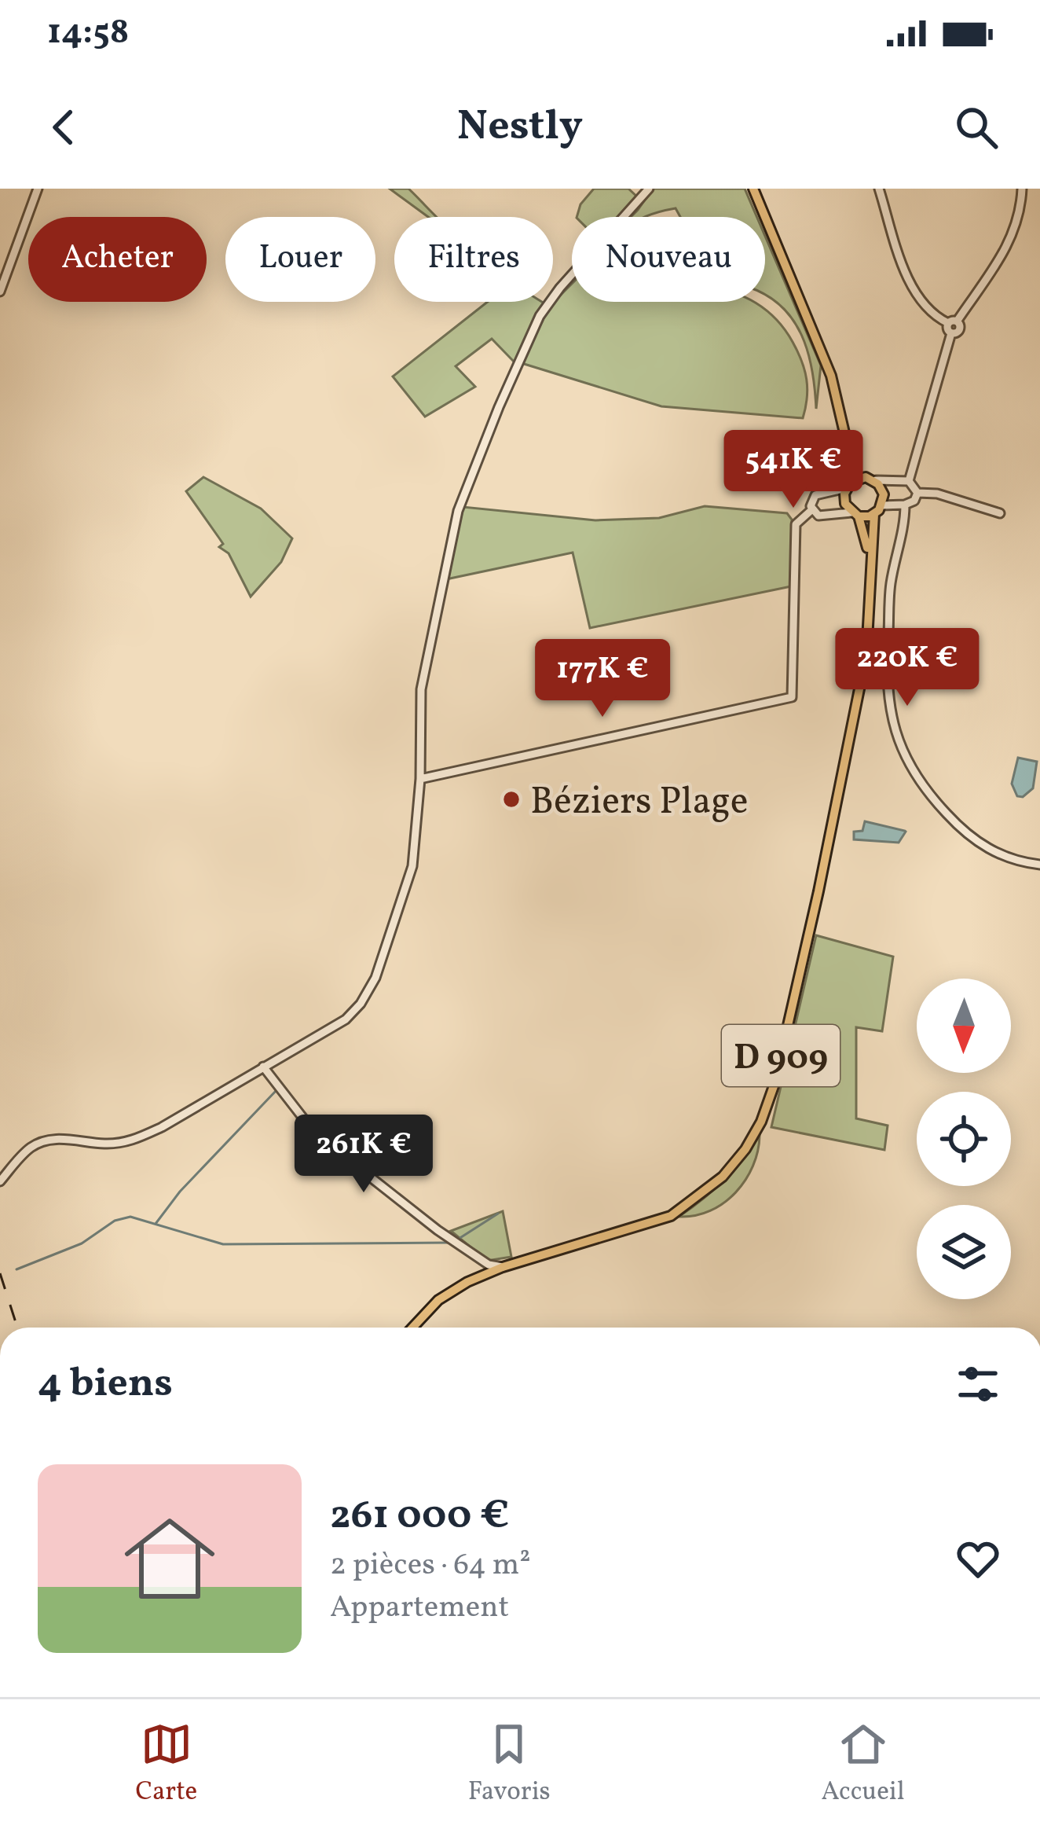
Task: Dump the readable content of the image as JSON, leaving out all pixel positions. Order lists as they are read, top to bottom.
{
  "streets": {
    "main road": ["D 909"]
  },
  "places": ["Béziers Plage"],
  "north": "bottom",
  "page": {
    "status": "14:58",
    "header": "Nestly",
    "chip": [
      "Acheter",
      "Louer",
      "Filtres",
      "Nouveau"
    ],
    "price": [
      "541K €",
      "220K €",
      "177K €",
      "261K €"
    ],
    "heading": "4 biens",
    "list": [
      {
        "name": "261 000 €",
        "note": "2 pièces · 64 m² · Appartement"
      }
    ],
    "tabs": ["Carte", "Favoris", "Accueil"]
  }
}
